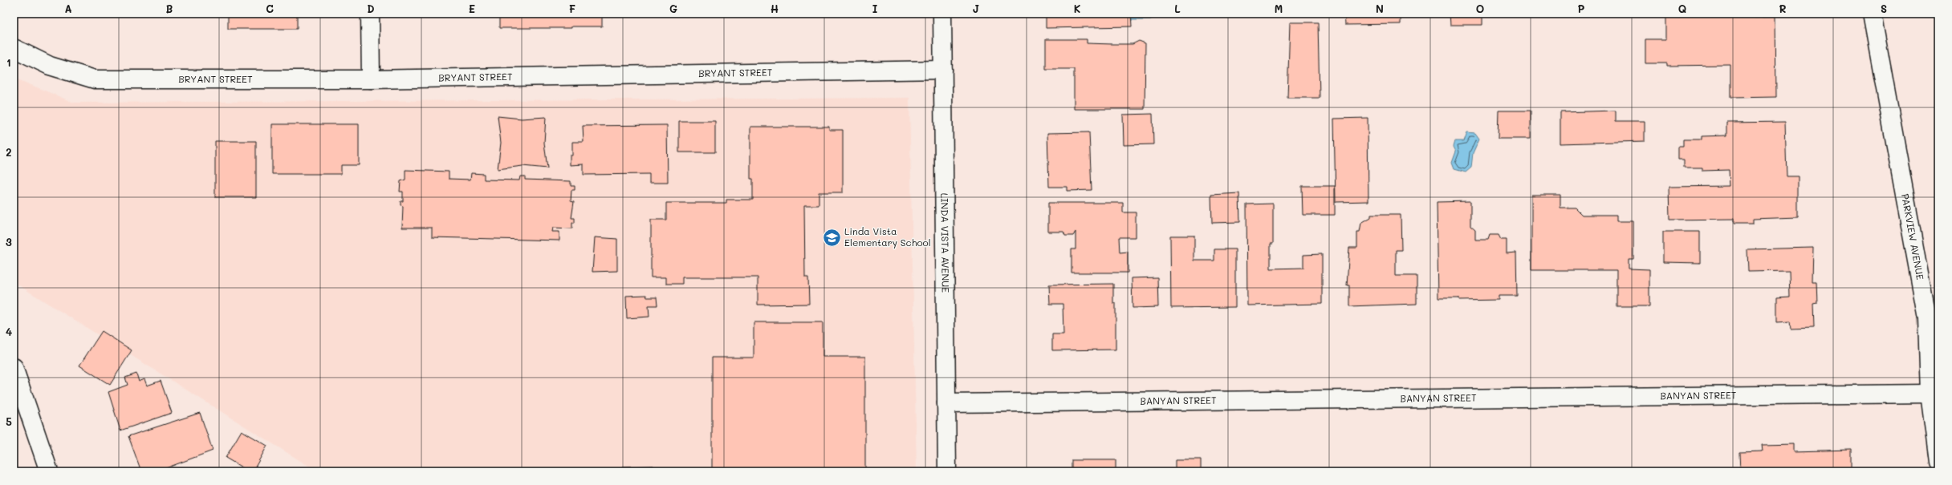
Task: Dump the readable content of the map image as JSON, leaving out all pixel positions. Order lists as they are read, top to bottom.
{
  "streets": {
    "street": [
      "BRYANT STREET",
      "PARKVIEW AVENUE",
      "LINDA VISTA AVENUE",
      "BANYAN STREET"
    ]
  },
  "crossings": [
    ["BRYANT STREET", "LINDA VISTA AVENUE"],
    ["PARKVIEW AVENUE", "BANYAN STREET"],
    ["LINDA VISTA AVENUE", "BANYAN STREET"]
  ],
  "places": {
    "school or university": ["Linda Vista Elementary School"]
  },
  "grid": {
    "columns": [
      "A",
      "B",
      "C",
      "D",
      "E",
      "F",
      "G",
      "H",
      "I",
      "J",
      "K",
      "L",
      "M",
      "N",
      "O",
      "P",
      "Q",
      "R",
      "S"
    ],
    "rows": [
      "1",
      "2",
      "3",
      "4",
      "5"
    ]
  }
}
